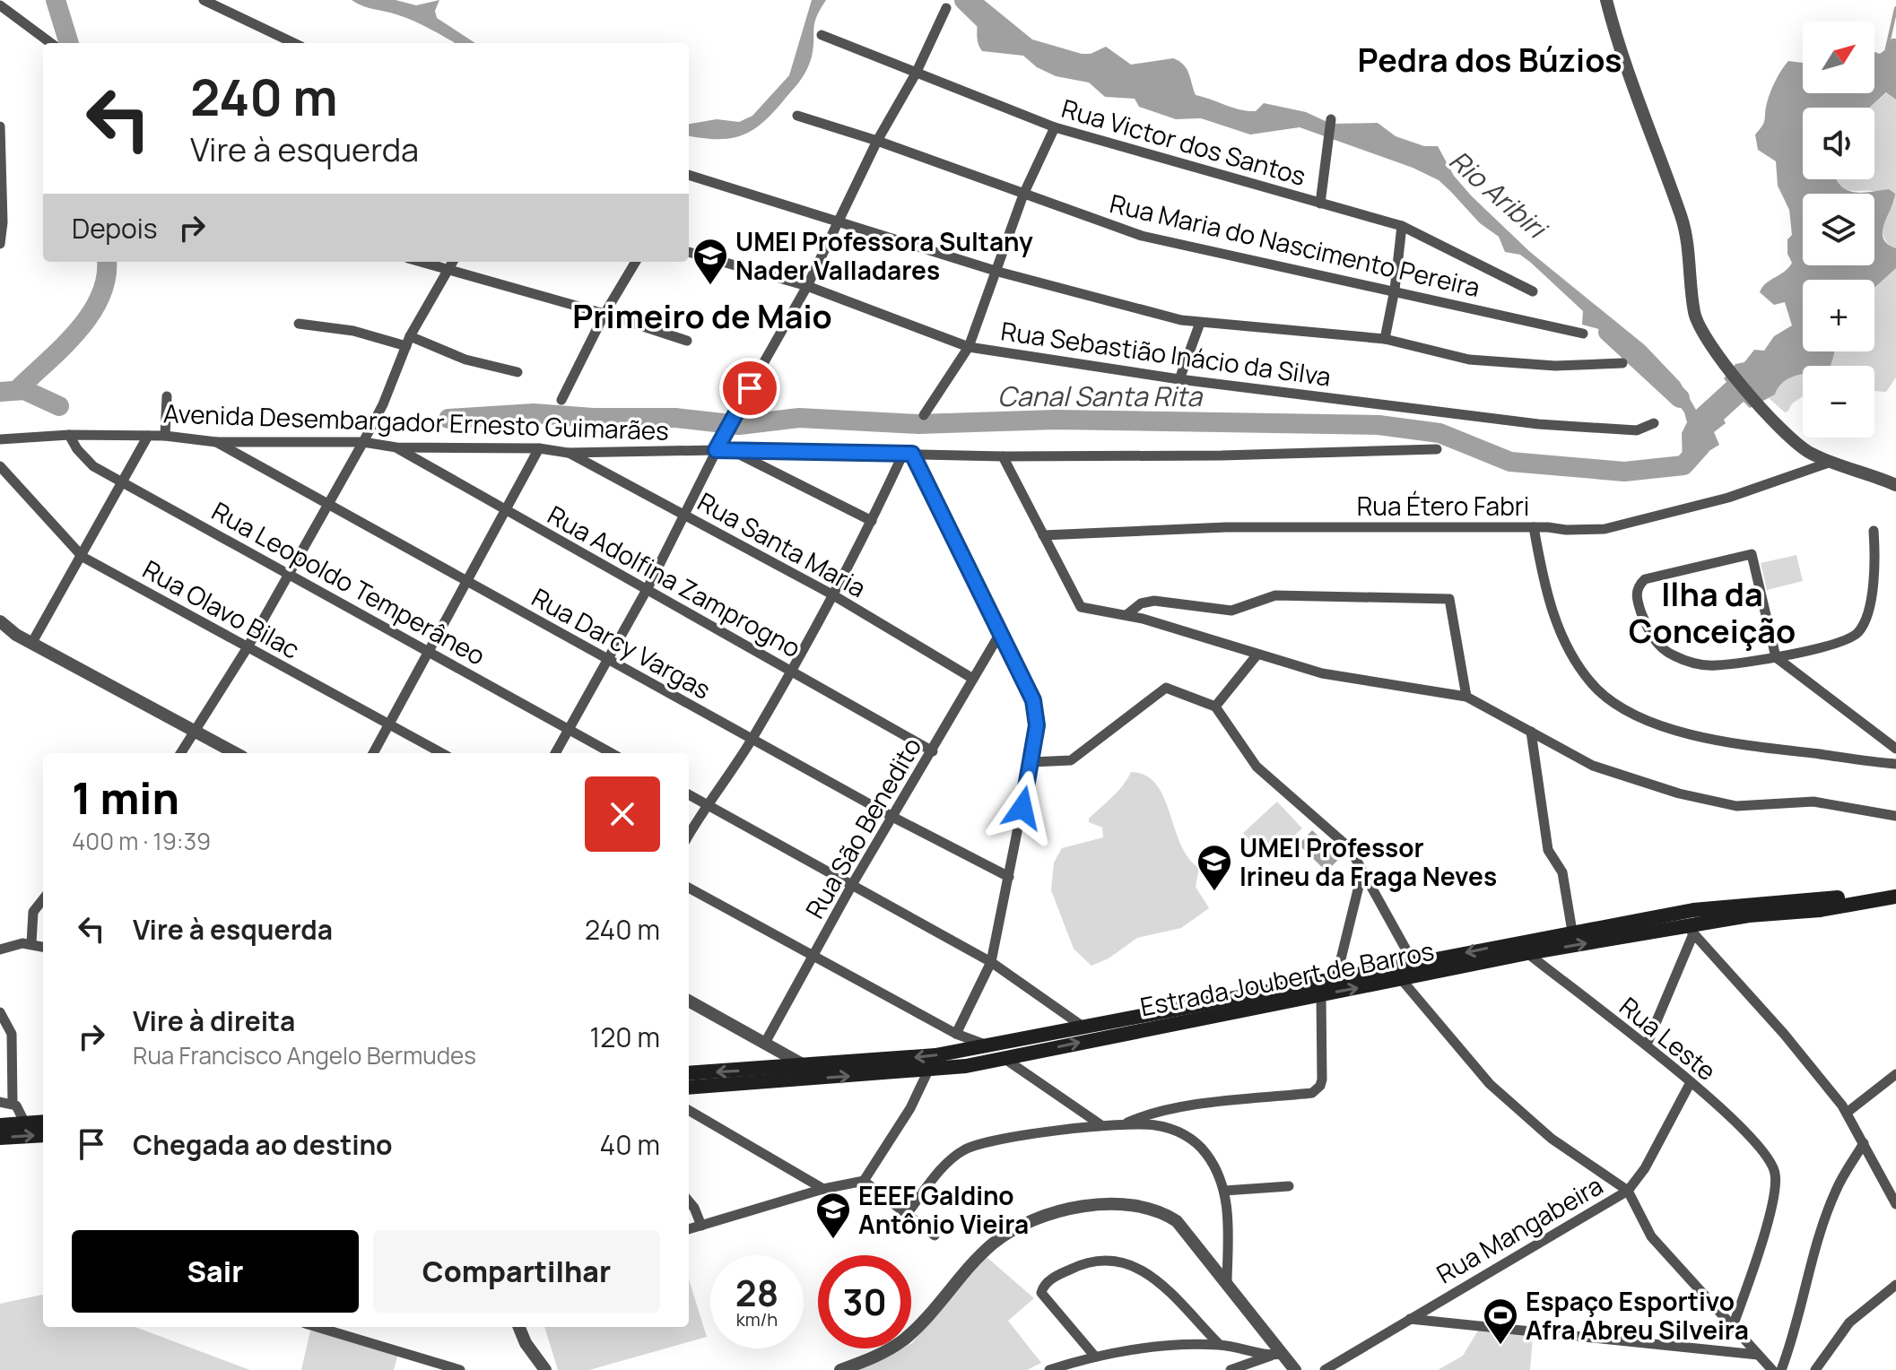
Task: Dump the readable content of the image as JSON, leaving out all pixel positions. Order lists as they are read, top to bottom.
{
  "streets": {
    "main road": ["Estrada Joubert de Barros"],
    "street": [
      "Rua Victor dos Santos",
      "Rua Maria do Nascimento Pereira",
      "Rua Sebastião Inácio da Silva",
      "Avenida Desembargador Ernesto Guimarães",
      "Rua Étero Fabri",
      "Rua Santa Maria",
      "Rua Adolfina Zamprogno",
      "Rua Leopoldo Temperâneo",
      "Rua Olavo Bilac",
      "Rua Darcy Vargas",
      "Rua São Benedito",
      "Rua Leste",
      "Rua Mangabeira"
    ]
  },
  "crossings": [
    ["Avenida Desembargador Ernesto Guimarães", "Rua Santa Maria"],
    ["Avenida Desembargador Ernesto Guimarães", "Rua Adolfina Zamprogno"],
    ["Avenida Desembargador Ernesto Guimarães", "Rua Leopoldo Temperâneo"],
    ["Avenida Desembargador Ernesto Guimarães", "Rua Darcy Vargas"],
    ["Rua Santa Maria", "Rua São Benedito"],
    ["Rua Adolfina Zamprogno", "Rua São Benedito"],
    ["Rua Darcy Vargas", "Rua São Benedito"],
    ["Estrada Joubert de Barros", "Rua Leste"],
    ["Rua Leste", "Rua Mangabeira"]
  ],
  "districts": ["Pedra dos Búzios", "Primeiro de Maio", "Ilha da Conceição"],
  "water": ["Rio Aribiri", "Canal Santa Rita"],
  "places": {
    "school or university": ["UMEI Professora Sultany Nader Valladares", "UMEI Professor Irineu da Fraga Neves", "EEEF Galdino Antônio Vieira"],
    "sports": ["Espaço Esportivo Afra Abreu Silveira"]
  },
  "north": "top right",
  "page": {
    "map_buttons": ["+", "−"],
    "turn": ["240 m", "Vire à esquerda"],
    "then": "Depois",
    "heading": ["1 min", "400 m · 19:39"],
    "list": [
      {
        "name": "Vire à esquerda",
        "value": "240 m"
      },
      {
        "name": "Vire à direita",
        "note": "Rua Francisco Angelo Bermudes",
        "value": "120 m"
      },
      {
        "name": "Chegada ao destino",
        "value": "40 m"
      }
    ],
    "buttons": ["Sair", "Compartilhar"],
    "speed": "28 km/h",
    "limit": "30"
  }
}
